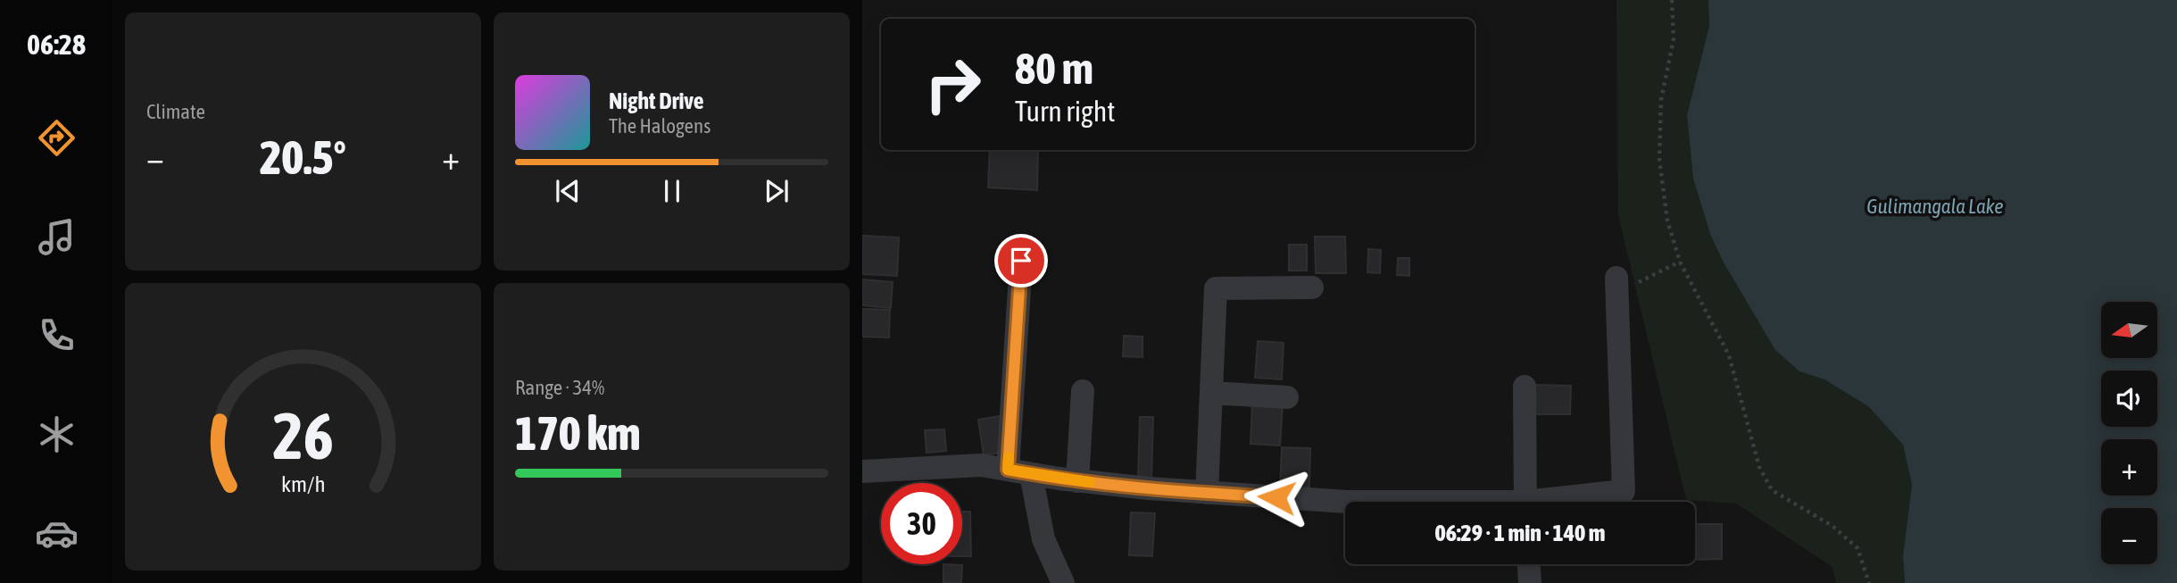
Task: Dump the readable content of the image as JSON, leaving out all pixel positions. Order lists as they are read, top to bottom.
{
  "water": ["Gulimangala Lake"],
  "north": "left",
  "page": {
    "tabs": "06:28",
    "tile": [
      "Climate",
      ["Range · 34%", "170 km"]
    ],
    "turn": ["80 m", "Turn right"],
    "song": ["Night Drive", "The Halogens"],
    "heat": ["−", "20.5°", "+"],
    "map_buttons": ["+", "−"],
    "limit": "30",
    "trip": "06:29 · 1 min · 140 m",
    "gauge": ["26", "km/h"]
  }
}
